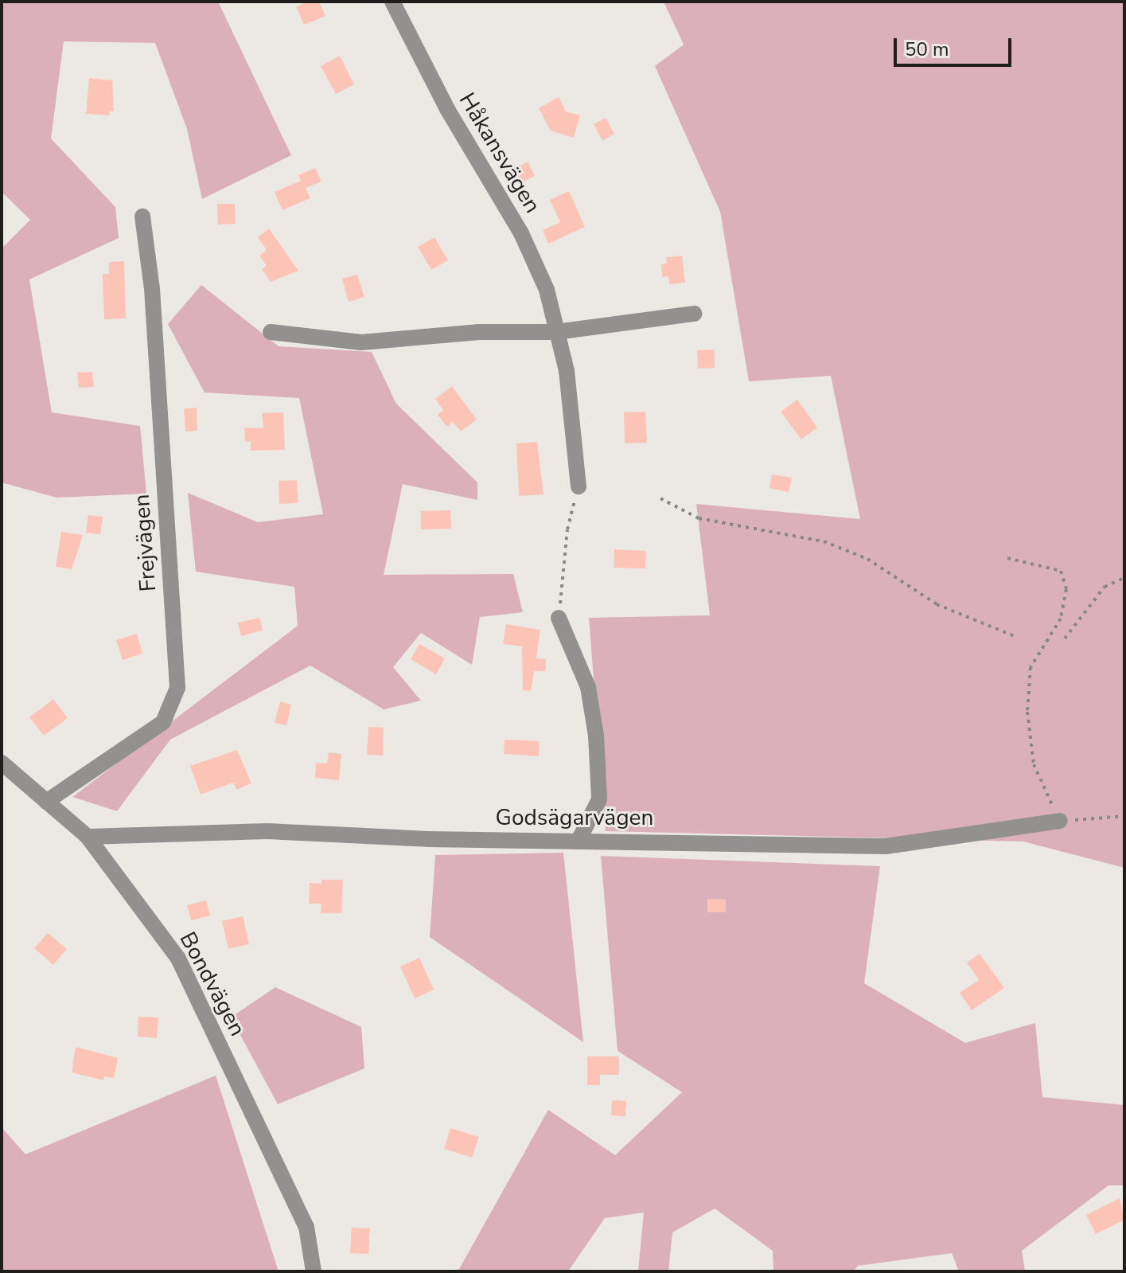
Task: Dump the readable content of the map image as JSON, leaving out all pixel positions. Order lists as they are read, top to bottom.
{
  "streets": {
    "street": [
      "Håkansvägen",
      "Frejvägen",
      "Godsägarvägen",
      "Bondvägen"
    ]
  },
  "crossings": [
    ["Frejvägen", "Bondvägen"],
    ["Godsägarvägen", "Bondvägen"]
  ],
  "scale_bar": "50 m"
}
